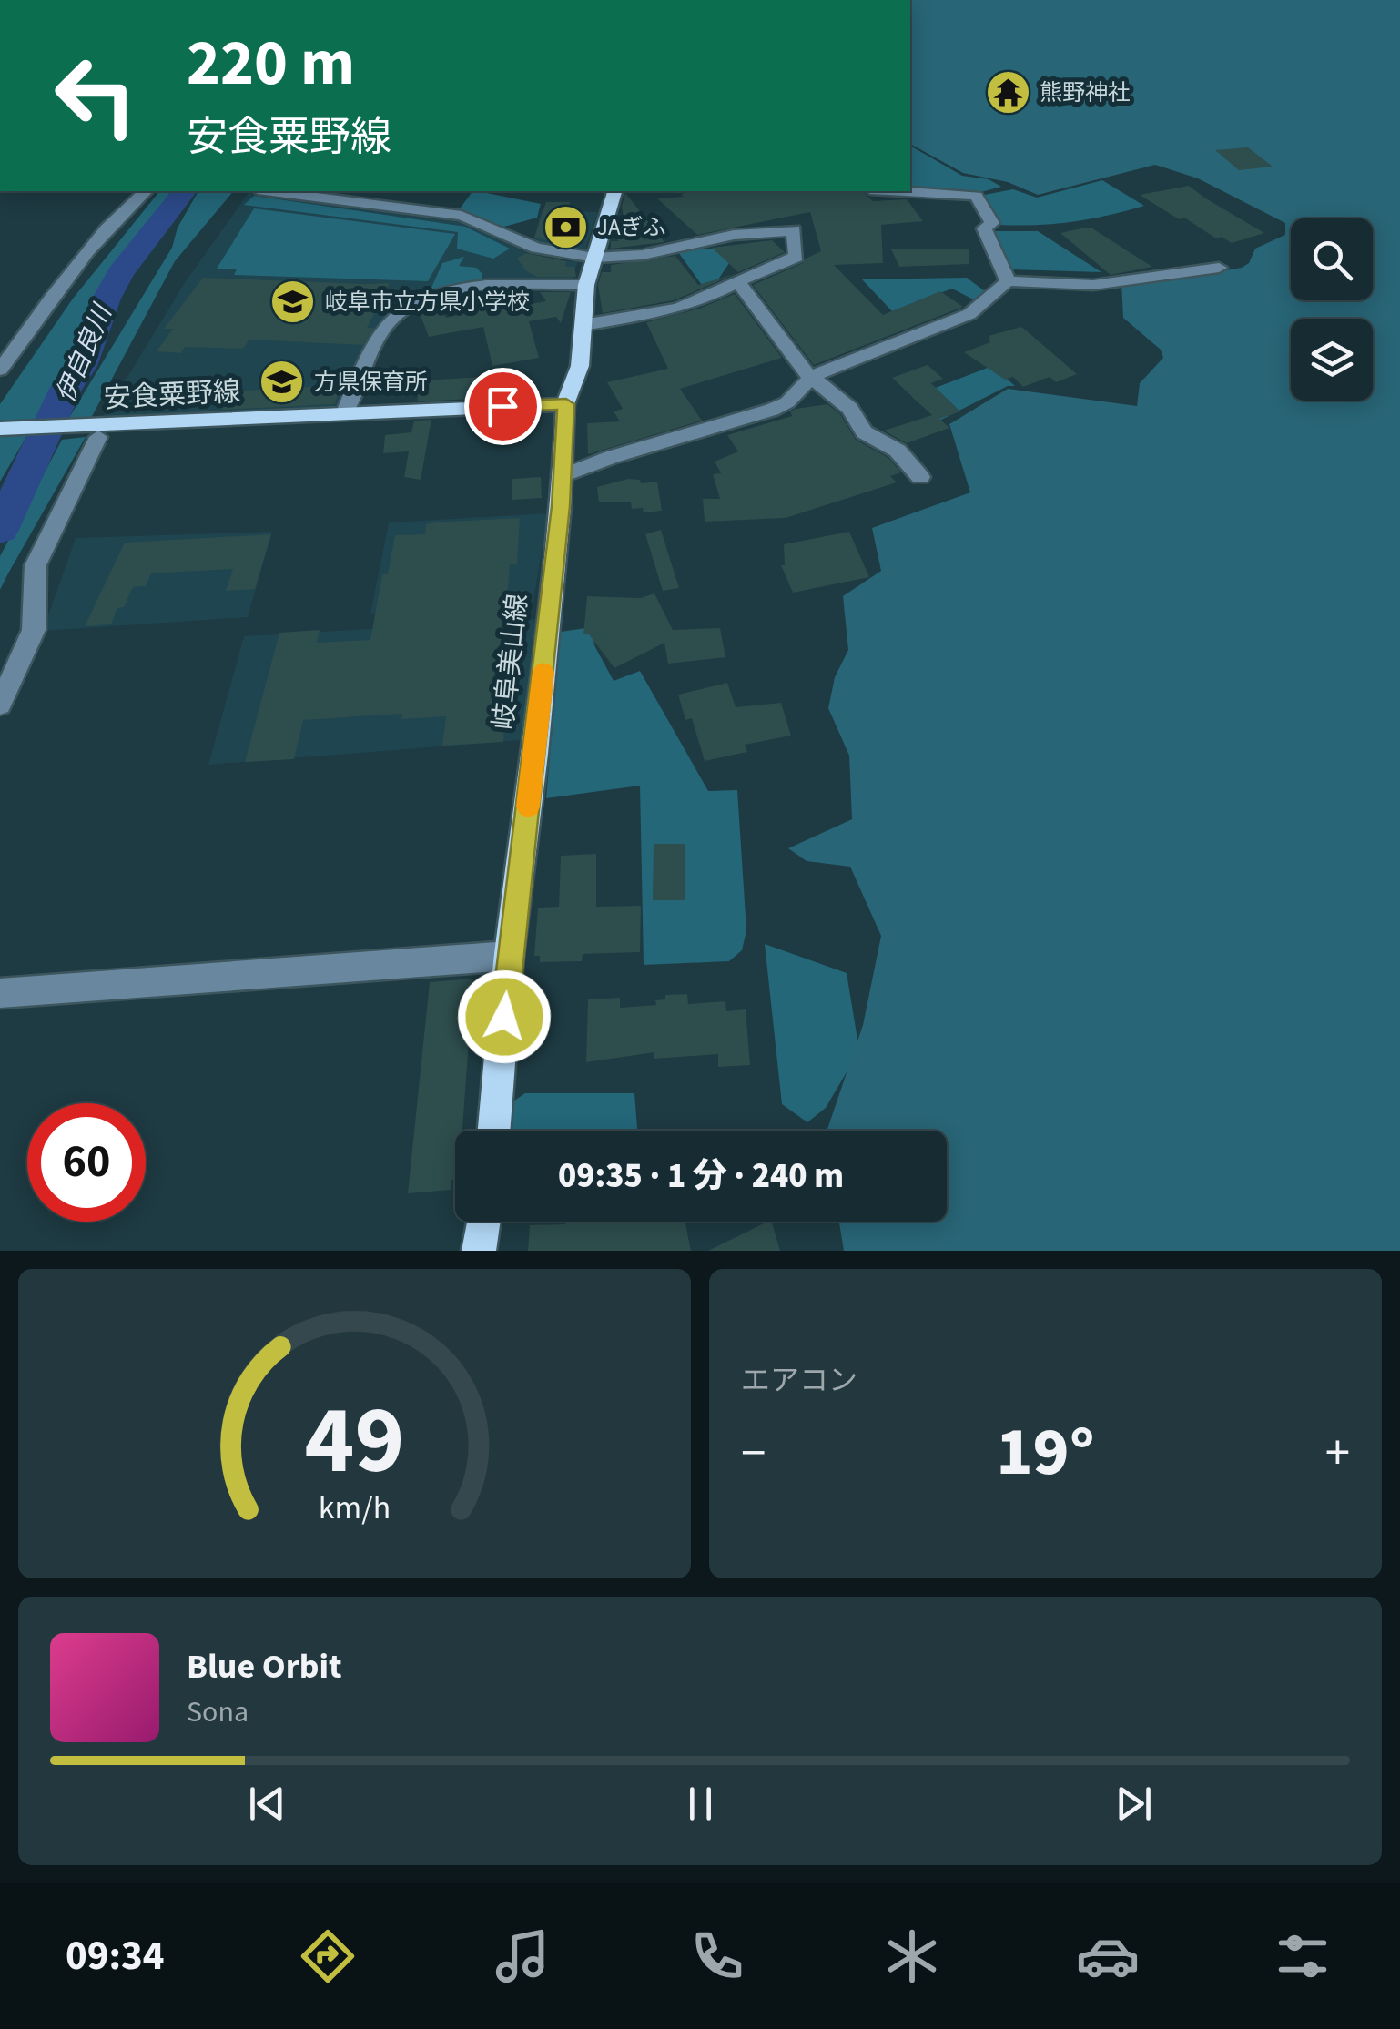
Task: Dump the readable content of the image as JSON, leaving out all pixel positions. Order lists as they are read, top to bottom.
{
  "streets": {
    "main road": ["安食粟野線", "岐阜美山線"]
  },
  "crossings": [
    ["安食粟野線", "岐阜美山線"]
  ],
  "water": ["伊自良川"],
  "places": {
    "temple": ["熊野神社"],
    "bank": ["JAぎふ"],
    "school or university": ["岐阜市立方県小学校", "方県保育所"]
  },
  "page": {
    "turn": ["220 m", "安食粟野線"],
    "limit": "60",
    "trip": "09:35 · 1 分 · 240 m",
    "tile": "エアコン",
    "heat": ["−", "19°", "+"],
    "song": ["Blue Orbit", "Sona"],
    "tabs": "09:34",
    "gauge": ["49", "km/h"]
  }
}
